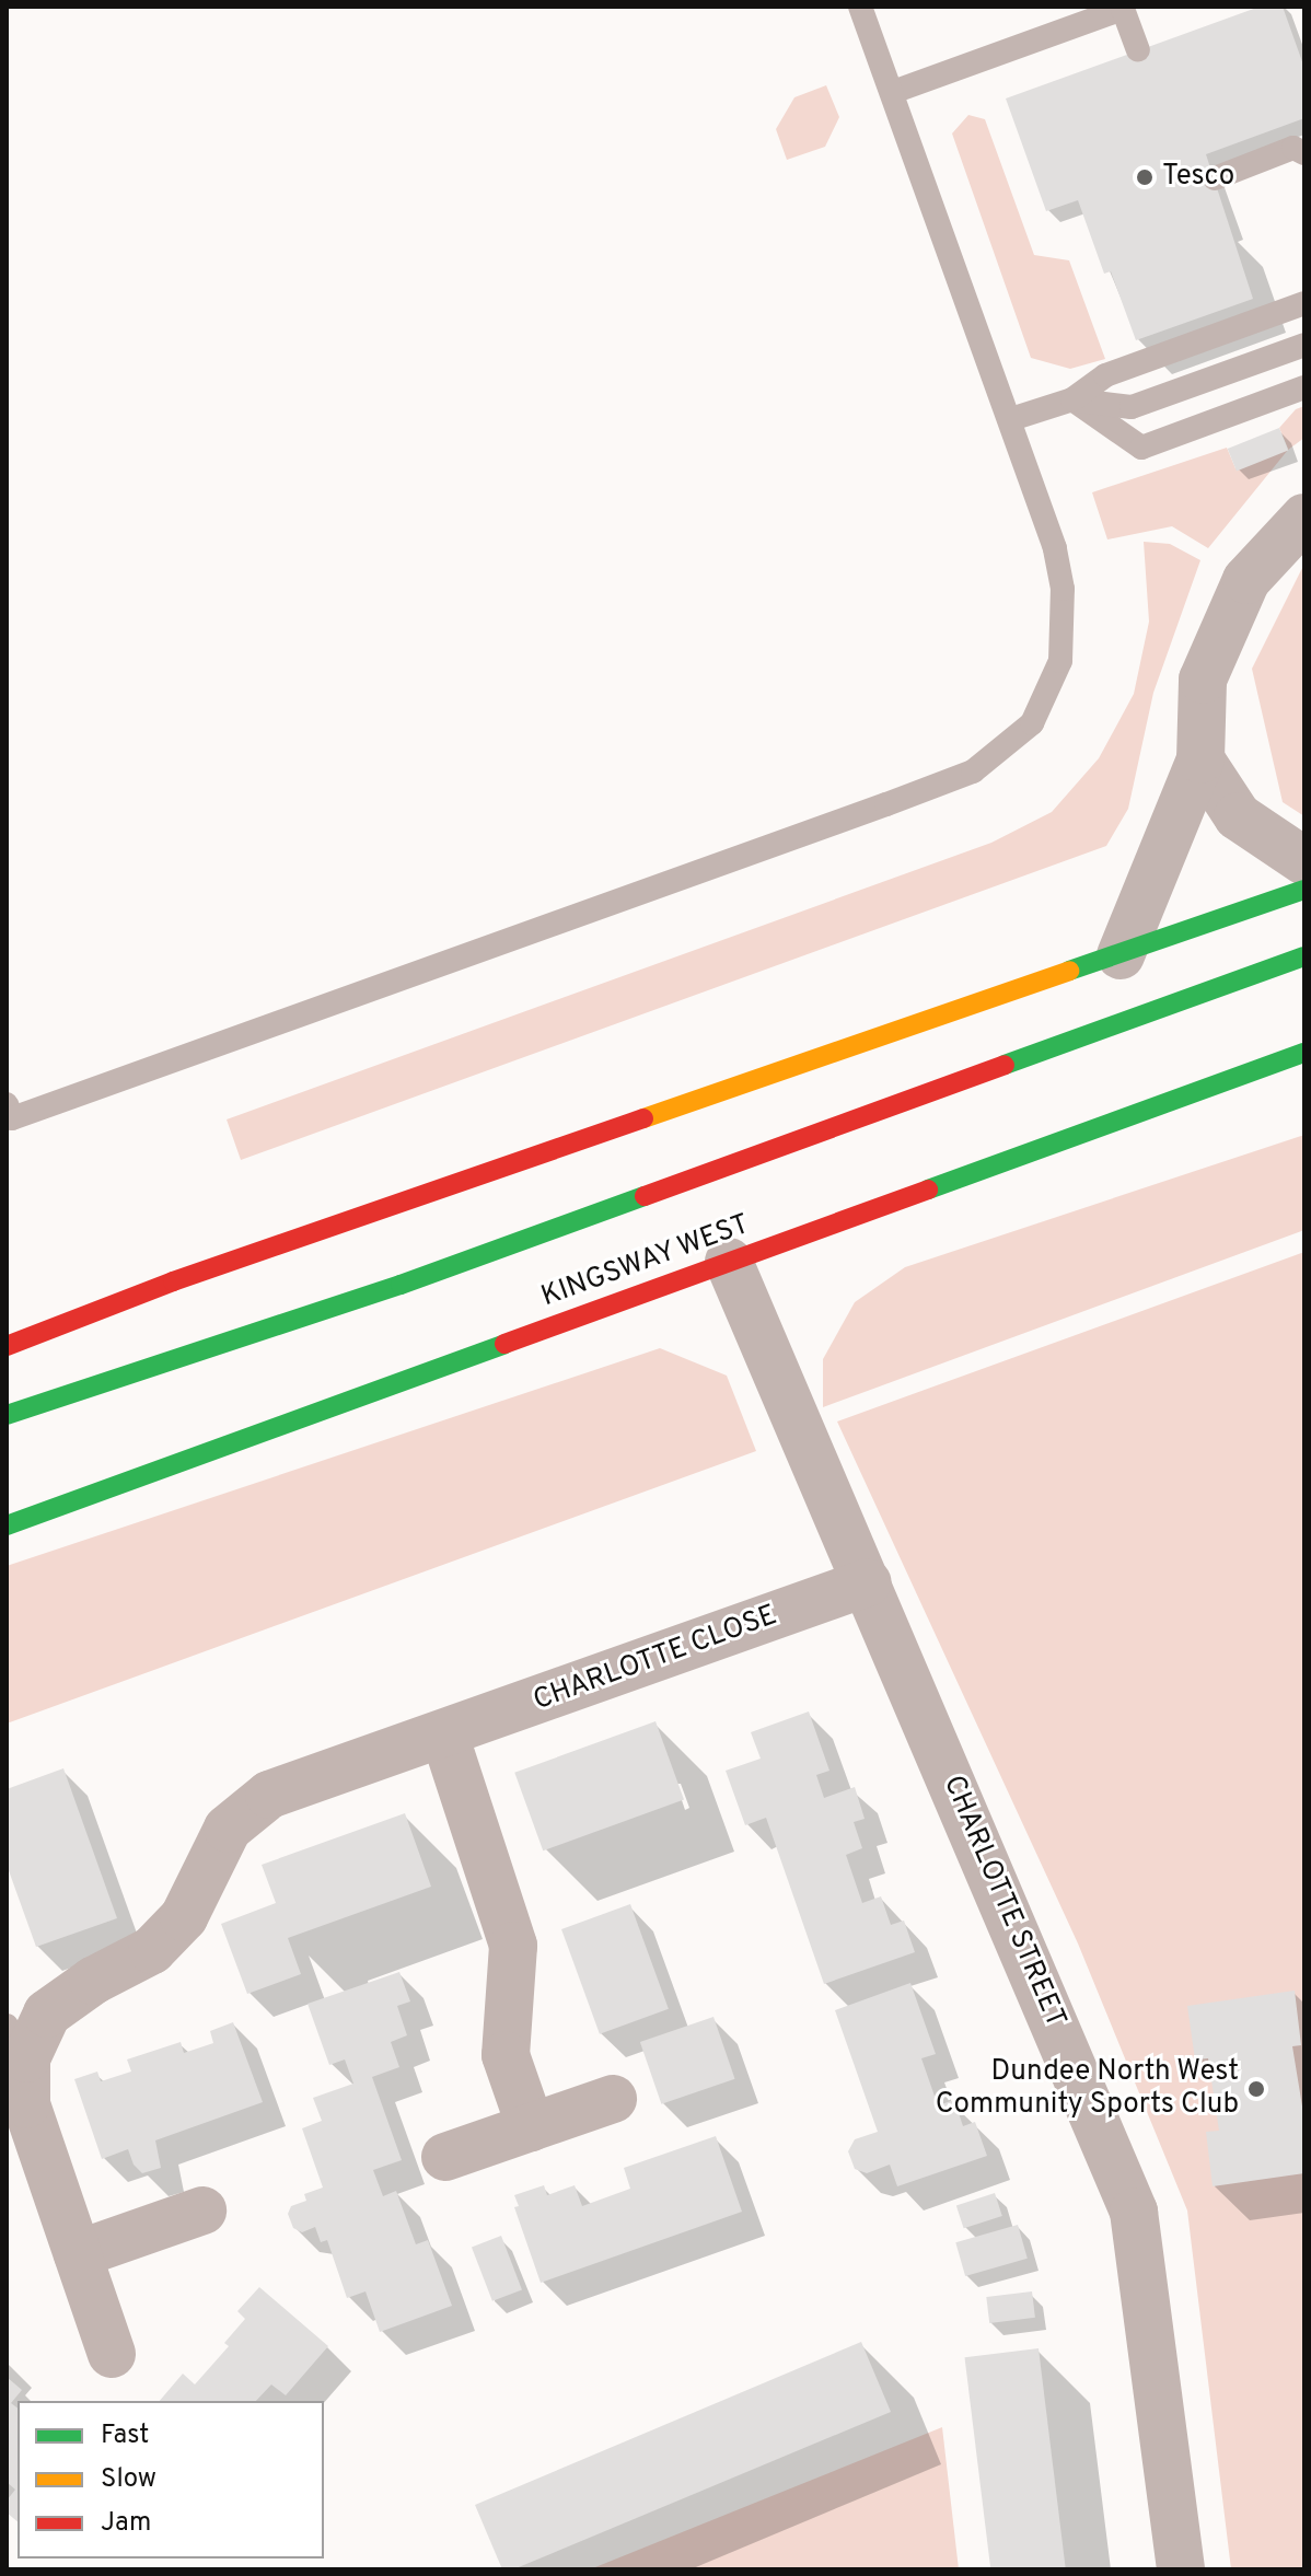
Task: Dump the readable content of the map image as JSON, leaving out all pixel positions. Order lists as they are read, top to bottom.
{
  "streets": {
    "highway": ["KINGSWAY WEST"],
    "street": ["CHARLOTTE CLOSE", "CHARLOTTE STREET"]
  },
  "crossings": [
    ["KINGSWAY WEST", "CHARLOTTE STREET"],
    ["CHARLOTTE CLOSE", "CHARLOTTE STREET"]
  ],
  "places": ["Tesco", "Dundee North West Community Sports Club"],
  "legend": ["Fast", "Slow", "Jam"]
}
